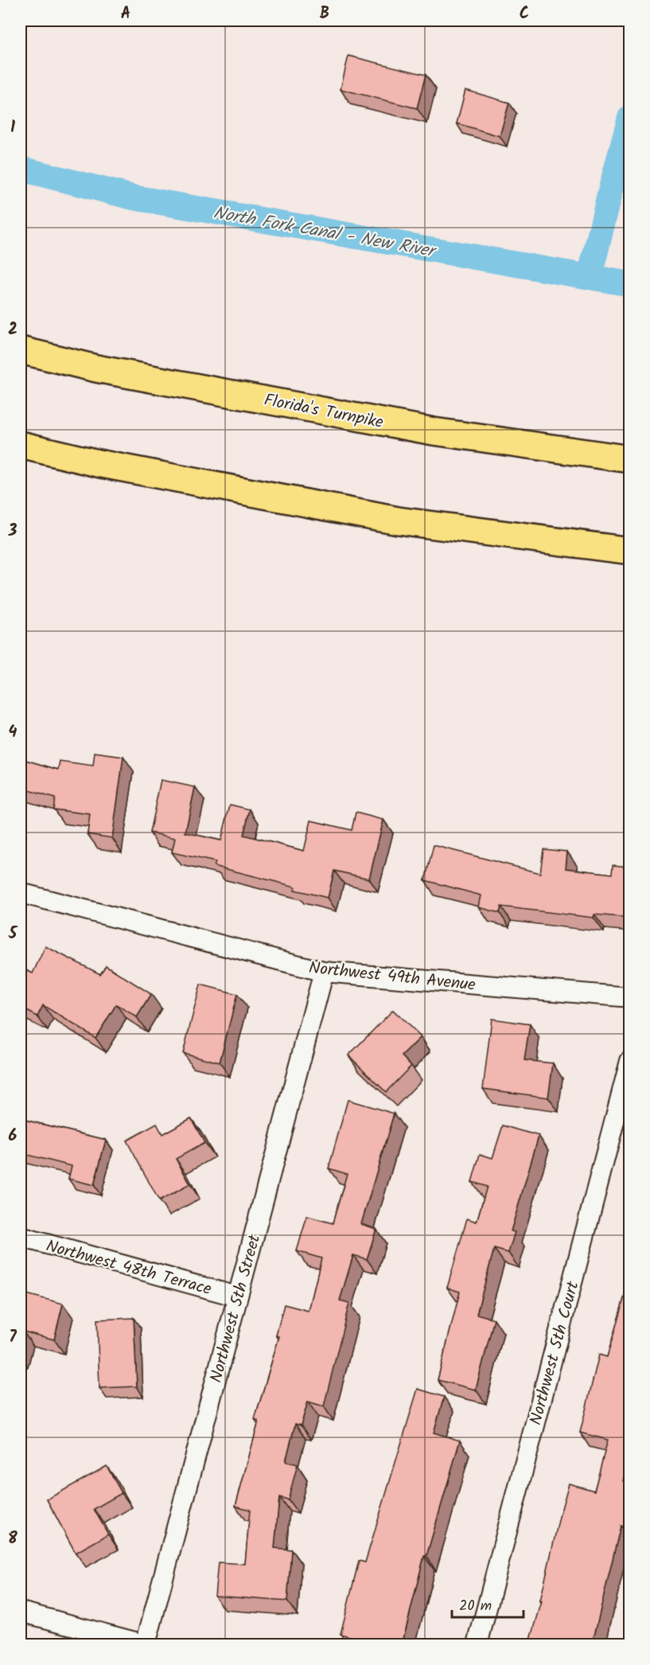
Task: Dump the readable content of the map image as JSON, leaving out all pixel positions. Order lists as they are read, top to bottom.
{
  "streets": {
    "highway": ["Florida's Turnpike"],
    "street": [
      "Northwest 49th Avenue",
      "Northwest 48th Terrace",
      "Northwest 5th Street",
      "Northwest 5th Court"
    ]
  },
  "crossings": [
    ["Northwest 49th Avenue", "Northwest 5th Street"],
    ["Northwest 48th Terrace", "Northwest 5th Street"]
  ],
  "water": ["North Fork Canal - New River"],
  "scale_bar": "20 m",
  "grid": {
    "columns": ["A", "B", "C"],
    "rows": [
      "1",
      "2",
      "3",
      "4",
      "5",
      "6",
      "7",
      "8"
    ]
  }
}
